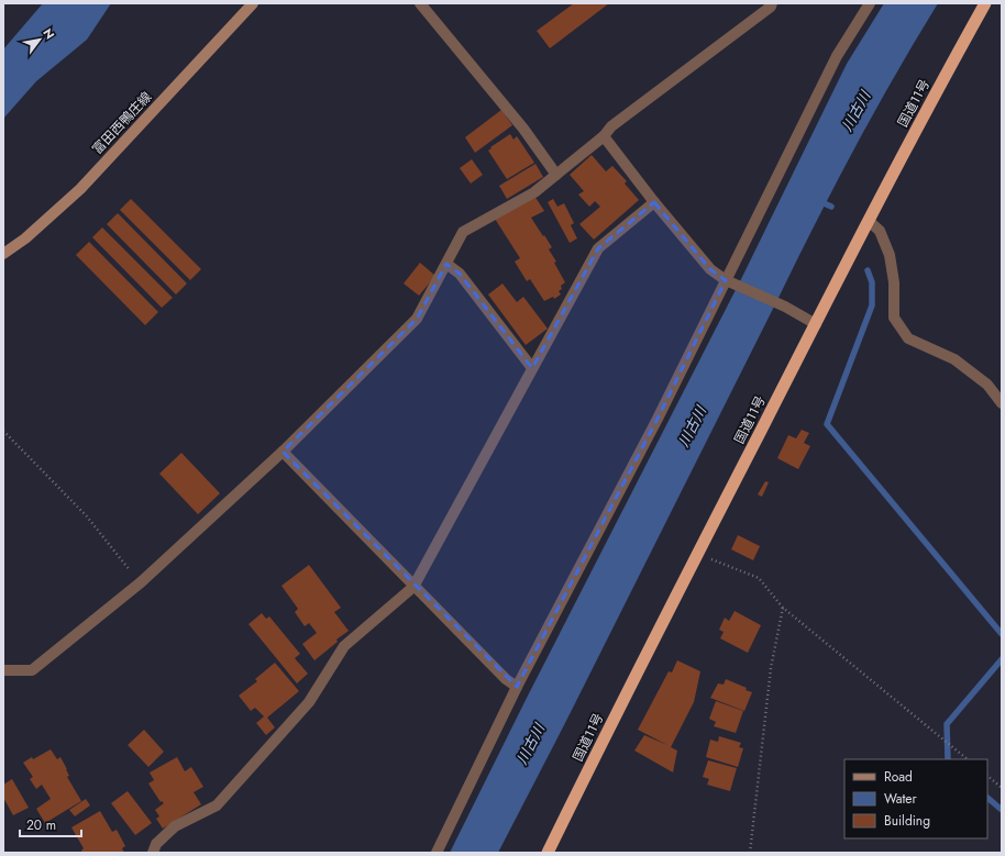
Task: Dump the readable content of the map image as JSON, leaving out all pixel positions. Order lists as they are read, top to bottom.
{
  "streets": {
    "highway": ["国道11号"],
    "main road": ["富田西鴨庄線"]
  },
  "water": ["川古川"],
  "legend": ["Road", "Water", "Building"],
  "scale_bar": "20 m",
  "north": "top right"
}
